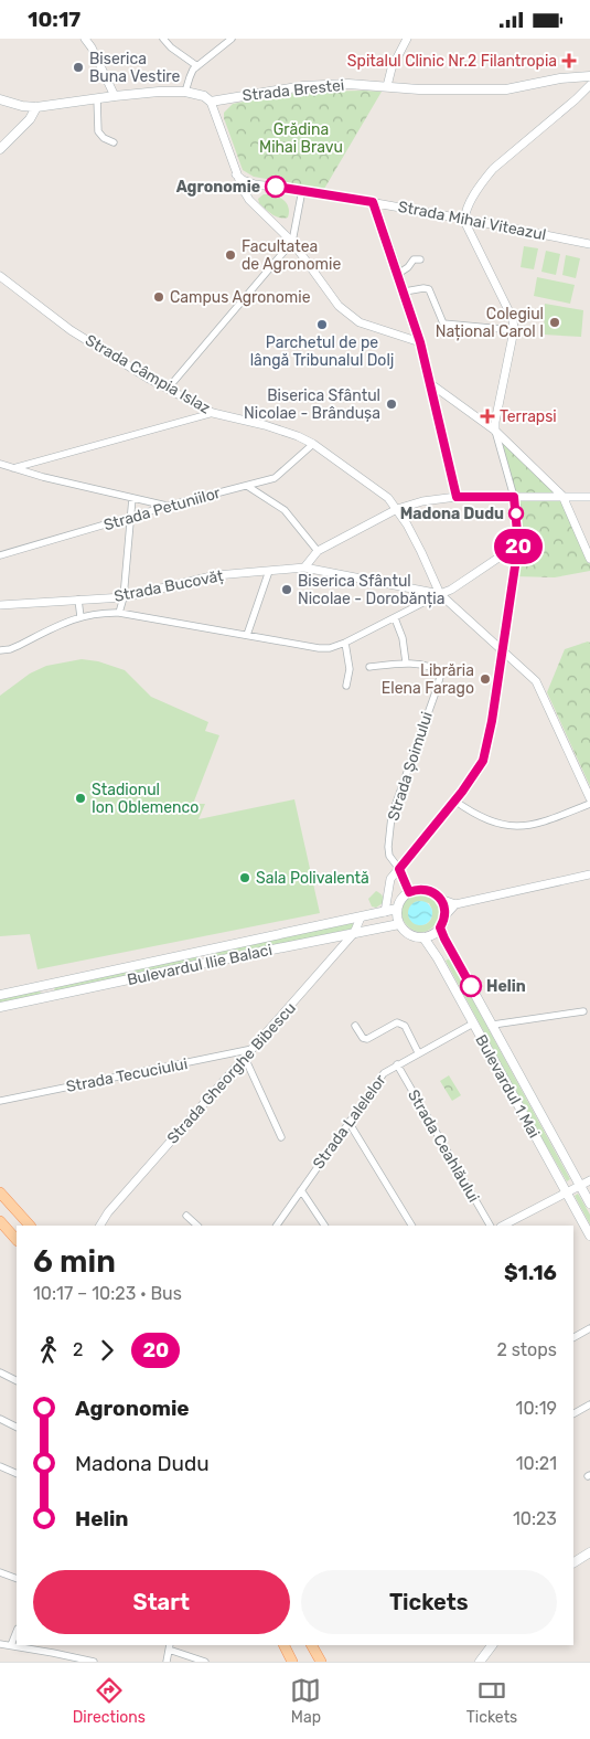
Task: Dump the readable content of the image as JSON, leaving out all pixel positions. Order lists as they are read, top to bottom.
{
  "streets": {
    "main road": ["Strada Brestei", "Bulevardul Ilie Balaci", "Bulevardul 1 Mai"],
    "street": [
      "Strada Mihai Viteazul",
      "Strada Câmpia Islaz",
      "Strada Petuniilor",
      "Strada Bucovăț",
      "Strada Șoimului",
      "Strada Gheorghe Bibescu",
      "Strada Tecuciului",
      "Strada Lalelelor",
      "Strada Ceahlăului"
    ]
  },
  "crossings": [
    ["Strada Câmpia Islaz", "Strada Petuniilor"],
    ["Strada Câmpia Islaz", "Strada Bucovăț"],
    ["Strada Șoimului", "Bulevardul Ilie Balaci"],
    ["Strada Șoimului", "Bulevardul 1 Mai"],
    ["Bulevardul Ilie Balaci", "Strada Gheorghe Bibescu"],
    ["Bulevardul Ilie Balaci", "Bulevardul 1 Mai"],
    ["Strada Gheorghe Bibescu", "Strada Tecuciului"],
    ["Bulevardul 1 Mai", "Strada Lalelelor"],
    ["Strada Lalelelor", "Strada Ceahlăului"]
  ],
  "parks": ["Grădina Mihai Bravu"],
  "places": {
    "health": ["Spitalul Clinic Nr.2 Filantropia", "Terrapsi"],
    "other": [
      "Biserica Buna Vestire",
      "Agronomie",
      "Facultatea de Agronomie",
      "Campus Agronomie",
      "Colegiul Național Carol I",
      "Parchetul de pe lângă Tribunalul Dolj",
      "Biserica Sfântul Nicolae - Brândușa",
      "Madona Dudu",
      "Biserica Sfântul Nicolae - Dorobănția",
      "Librăria Elena Farago",
      "Stadionul Ion Oblemenco",
      "Sala Polivalentă",
      "Helin"
    ]
  },
  "lines": ["bus line 20"],
  "page": {
    "status": "10:17",
    "on_map": "20",
    "heading": ["6 min", "10:17 – 10:23 · Bus", "$1.16"],
    "legs": ["2", "20", "2 stops"],
    "list": [
      {
        "name": "Agronomie",
        "value": "10:19"
      },
      {
        "name": "Madona Dudu",
        "value": "10:21"
      },
      {
        "name": "Helin",
        "value": "10:23"
      }
    ],
    "buttons": ["Start", "Tickets"],
    "tabs": ["Directions", "Map", "Tickets"]
  }
}
